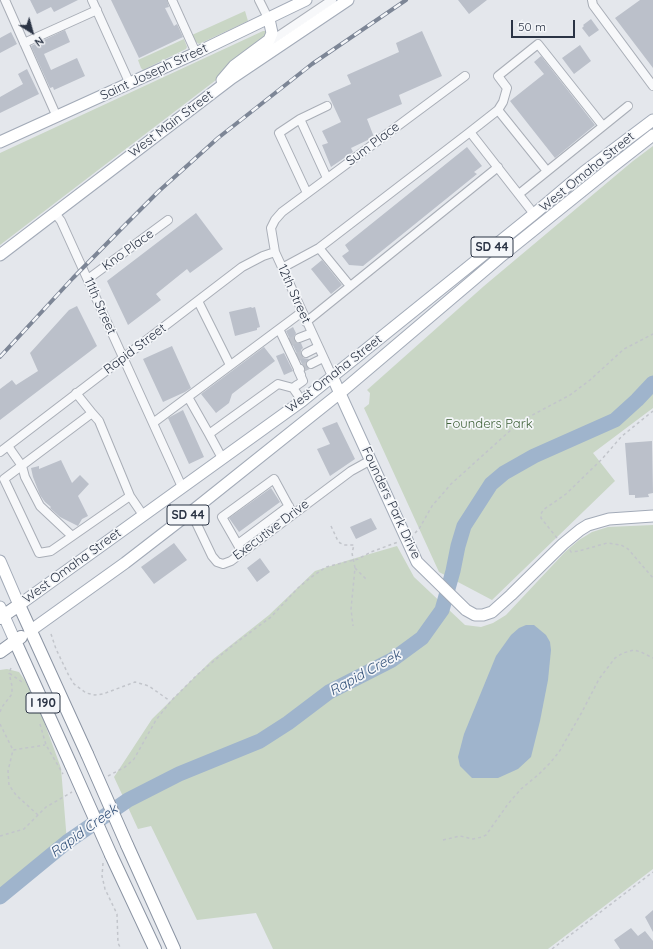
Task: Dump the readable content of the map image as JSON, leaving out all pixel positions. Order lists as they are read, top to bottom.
{
  "streets": {
    "highway": ["West Omaha Street", "SD 44", "I 190"],
    "main road": ["Saint Joseph Street", "West Main Street", "Founders Park Drive"],
    "street": [
      "Sum Place",
      "Kno Place",
      "12th Street",
      "11th Street",
      "Rapid Street",
      "Executive Drive"
    ]
  },
  "crossings": [
    ["West Main Street", "11th Street"],
    ["Sum Place", "12th Street"],
    ["West Omaha Street", "SD 44"],
    ["West Omaha Street", "12th Street"],
    ["West Omaha Street", "11th Street"],
    ["West Omaha Street", "Founders Park Drive"],
    ["West Omaha Street", "Executive Drive"],
    ["West Omaha Street", "I 190"],
    ["SD 44", "I 190"],
    ["Kno Place", "11th Street"],
    ["12th Street", "Rapid Street"],
    ["12th Street", "Founders Park Drive"],
    ["11th Street", "Rapid Street"],
    ["Founders Park Drive", "Executive Drive"]
  ],
  "water": ["Rapid Creek"],
  "parks": ["Founders Park"],
  "scale_bar": "50 m",
  "north": "bottom right"
}
